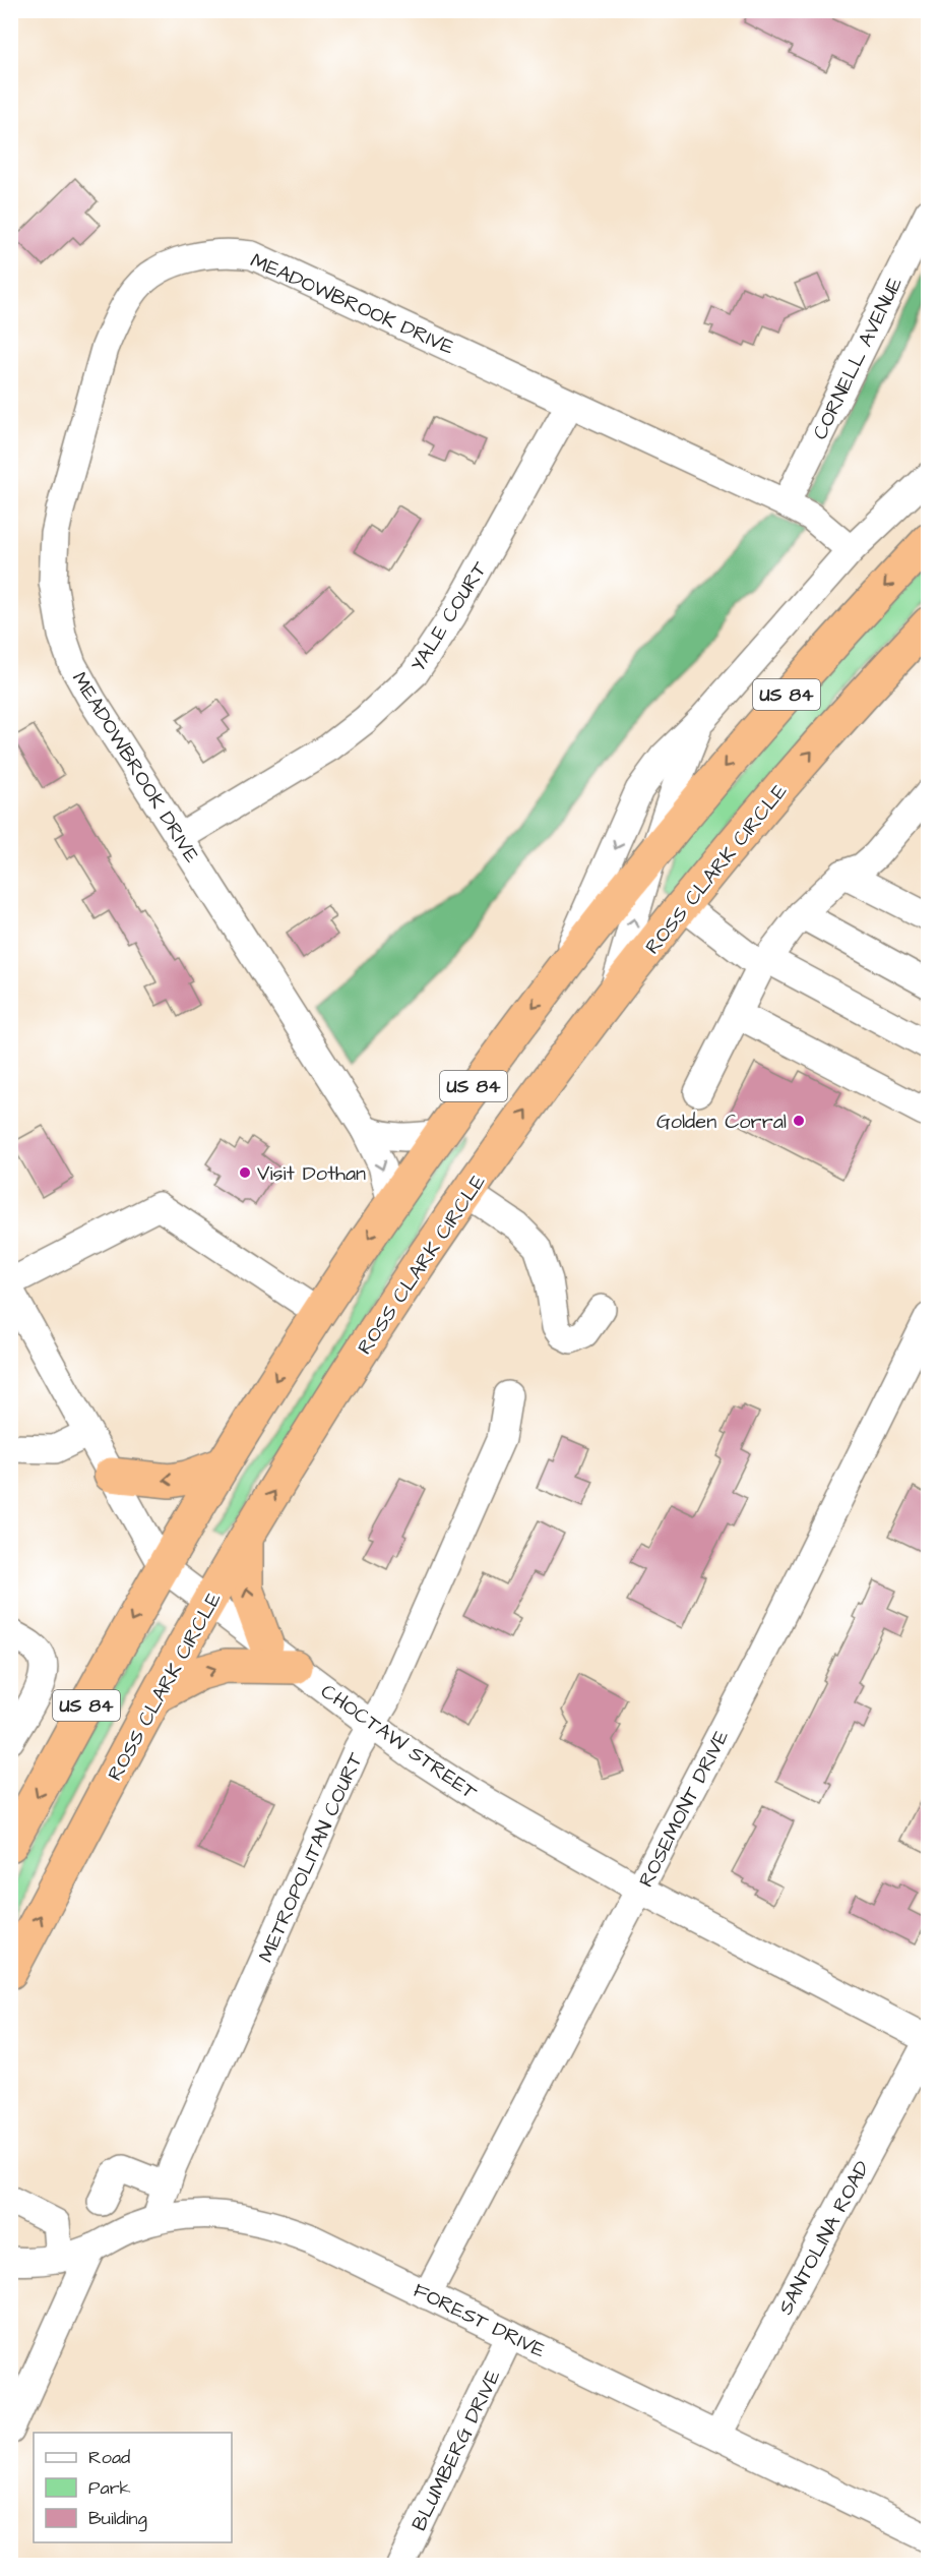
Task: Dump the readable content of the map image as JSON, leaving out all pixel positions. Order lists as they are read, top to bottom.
{
  "streets": {
    "highway": ["US 84", "ROSS CLARK CIRCLE"],
    "street": [
      "MEADOWBROOK DRIVE",
      "CORNELL AVENUE",
      "YALE COURT",
      "CHOCTAW STREET",
      "ROSEMONT DRIVE",
      "METROPOLITAN COURT",
      "SANTOLINA ROAD",
      "FOREST DRIVE",
      "BLUMBERG DRIVE"
    ]
  },
  "crossings": [
    ["MEADOWBROOK DRIVE", "CORNELL AVENUE"],
    ["MEADOWBROOK DRIVE", "YALE COURT"],
    ["MEADOWBROOK DRIVE", "US 84"],
    ["US 84", "CHOCTAW STREET"],
    ["ROSS CLARK CIRCLE", "CHOCTAW STREET"],
    ["CHOCTAW STREET", "ROSEMONT DRIVE"],
    ["CHOCTAW STREET", "METROPOLITAN COURT"],
    ["CHOCTAW STREET", "SANTOLINA ROAD"],
    ["ROSEMONT DRIVE", "FOREST DRIVE"],
    ["METROPOLITAN COURT", "FOREST DRIVE"],
    ["SANTOLINA ROAD", "FOREST DRIVE"],
    ["FOREST DRIVE", "BLUMBERG DRIVE"]
  ],
  "places": ["Golden Corral", "Visit Dothan"],
  "legend": ["Road", "Park", "Building"]
}
